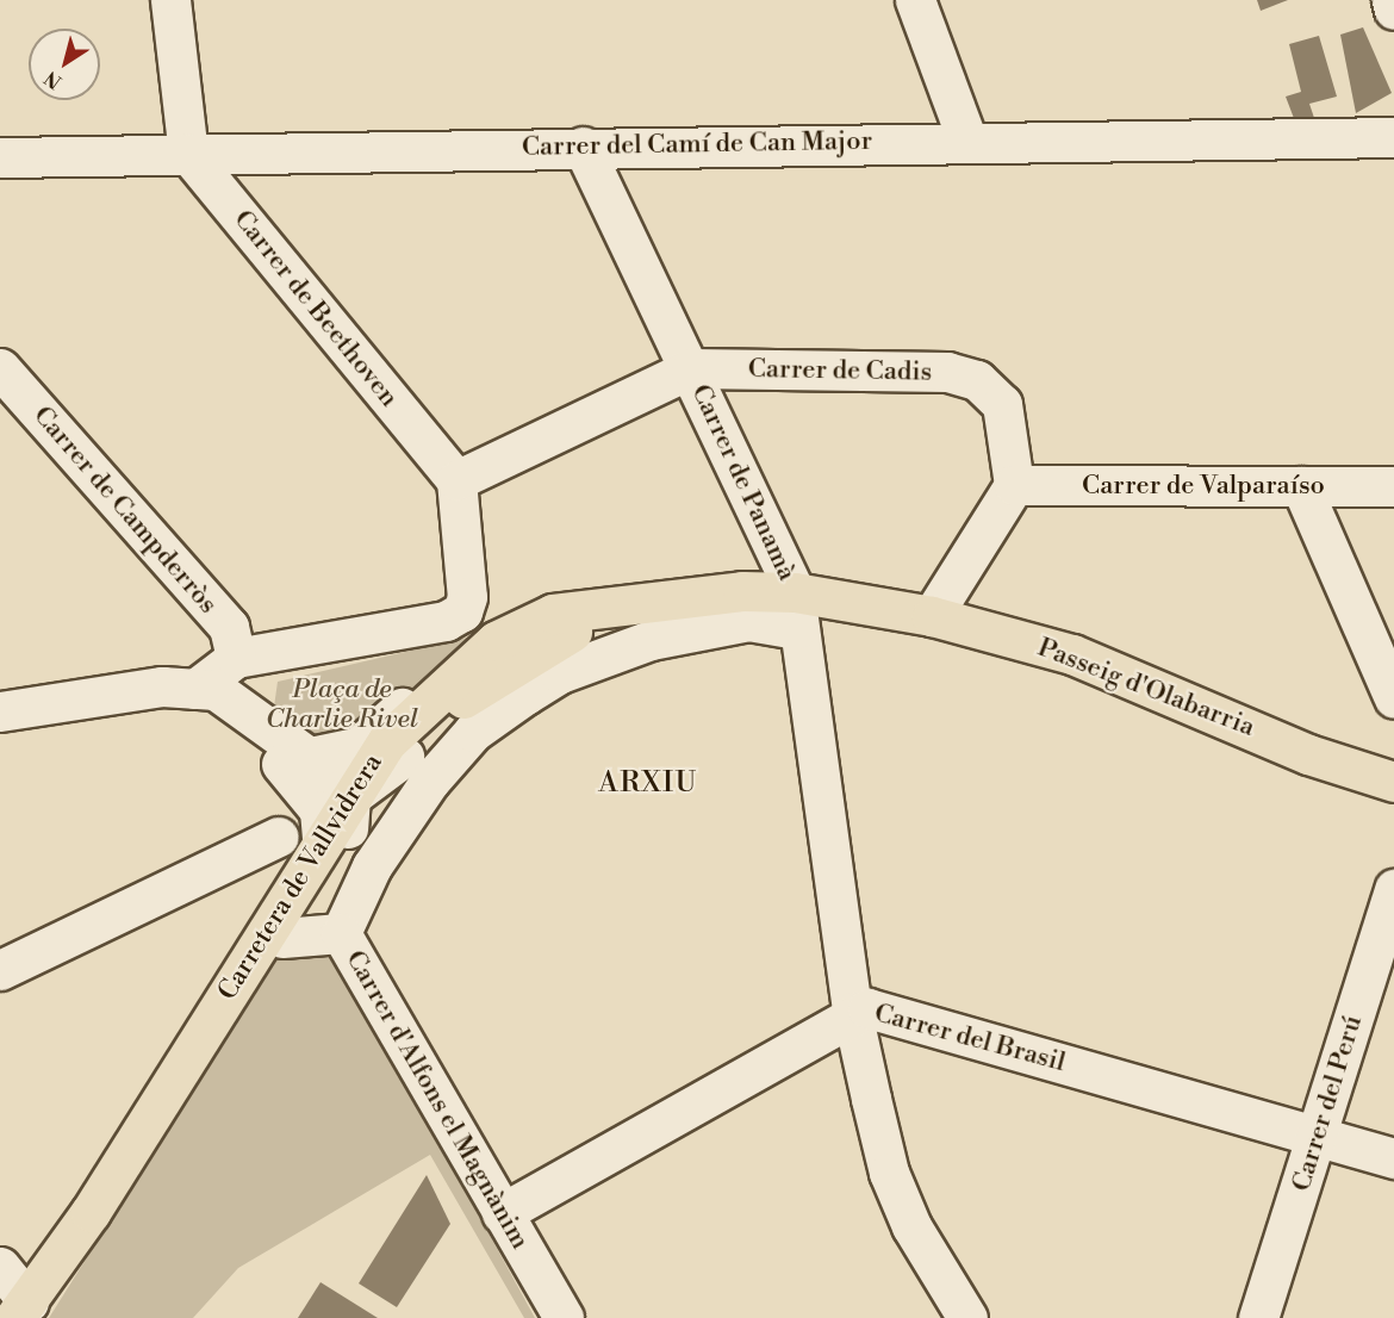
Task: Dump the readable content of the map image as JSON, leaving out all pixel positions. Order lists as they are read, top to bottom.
{
  "streets": {
    "main road": ["Passeig d'Olabarria", "Carretera de Vallvidrera"],
    "street": [
      "Carrer del Camí de Can Major",
      "Carrer de Beethoven",
      "Carrer de Cadis",
      "Carrer de Panamà",
      "Carrer de Valparaíso",
      "Carrer de Campderròs",
      "Carrer del Brasil",
      "Carrer d'Alfons el Magnànim",
      "Carrer del Perú"
    ]
  },
  "crossings": [
    ["Carrer del Camí de Can Major", "Carrer de Beethoven"],
    ["Carrer del Camí de Can Major", "Carrer de Panamà"],
    ["Carrer de Beethoven", "Carrer de Cadis"],
    ["Carrer de Cadis", "Carrer de Panamà"],
    ["Carrer de Cadis", "Carrer de Valparaíso"],
    ["Carrer de Panamà", "Passeig d'Olabarria"],
    ["Carrer de Panamà", "Carrer del Brasil"],
    ["Passeig d'Olabarria", "Carretera de Vallvidrera"],
    ["Passeig d'Olabarria", "Carrer d'Alfons el Magnànim"],
    ["Carretera de Vallvidrera", "Carrer d'Alfons el Magnànim"],
    ["Carrer del Brasil", "Carrer d'Alfons el Magnànim"],
    ["Carrer del Brasil", "Carrer del Perú"]
  ],
  "districts": ["ARXIU"],
  "parks": ["Plaça de Charlie Rivel"],
  "north": "bottom left"
}
